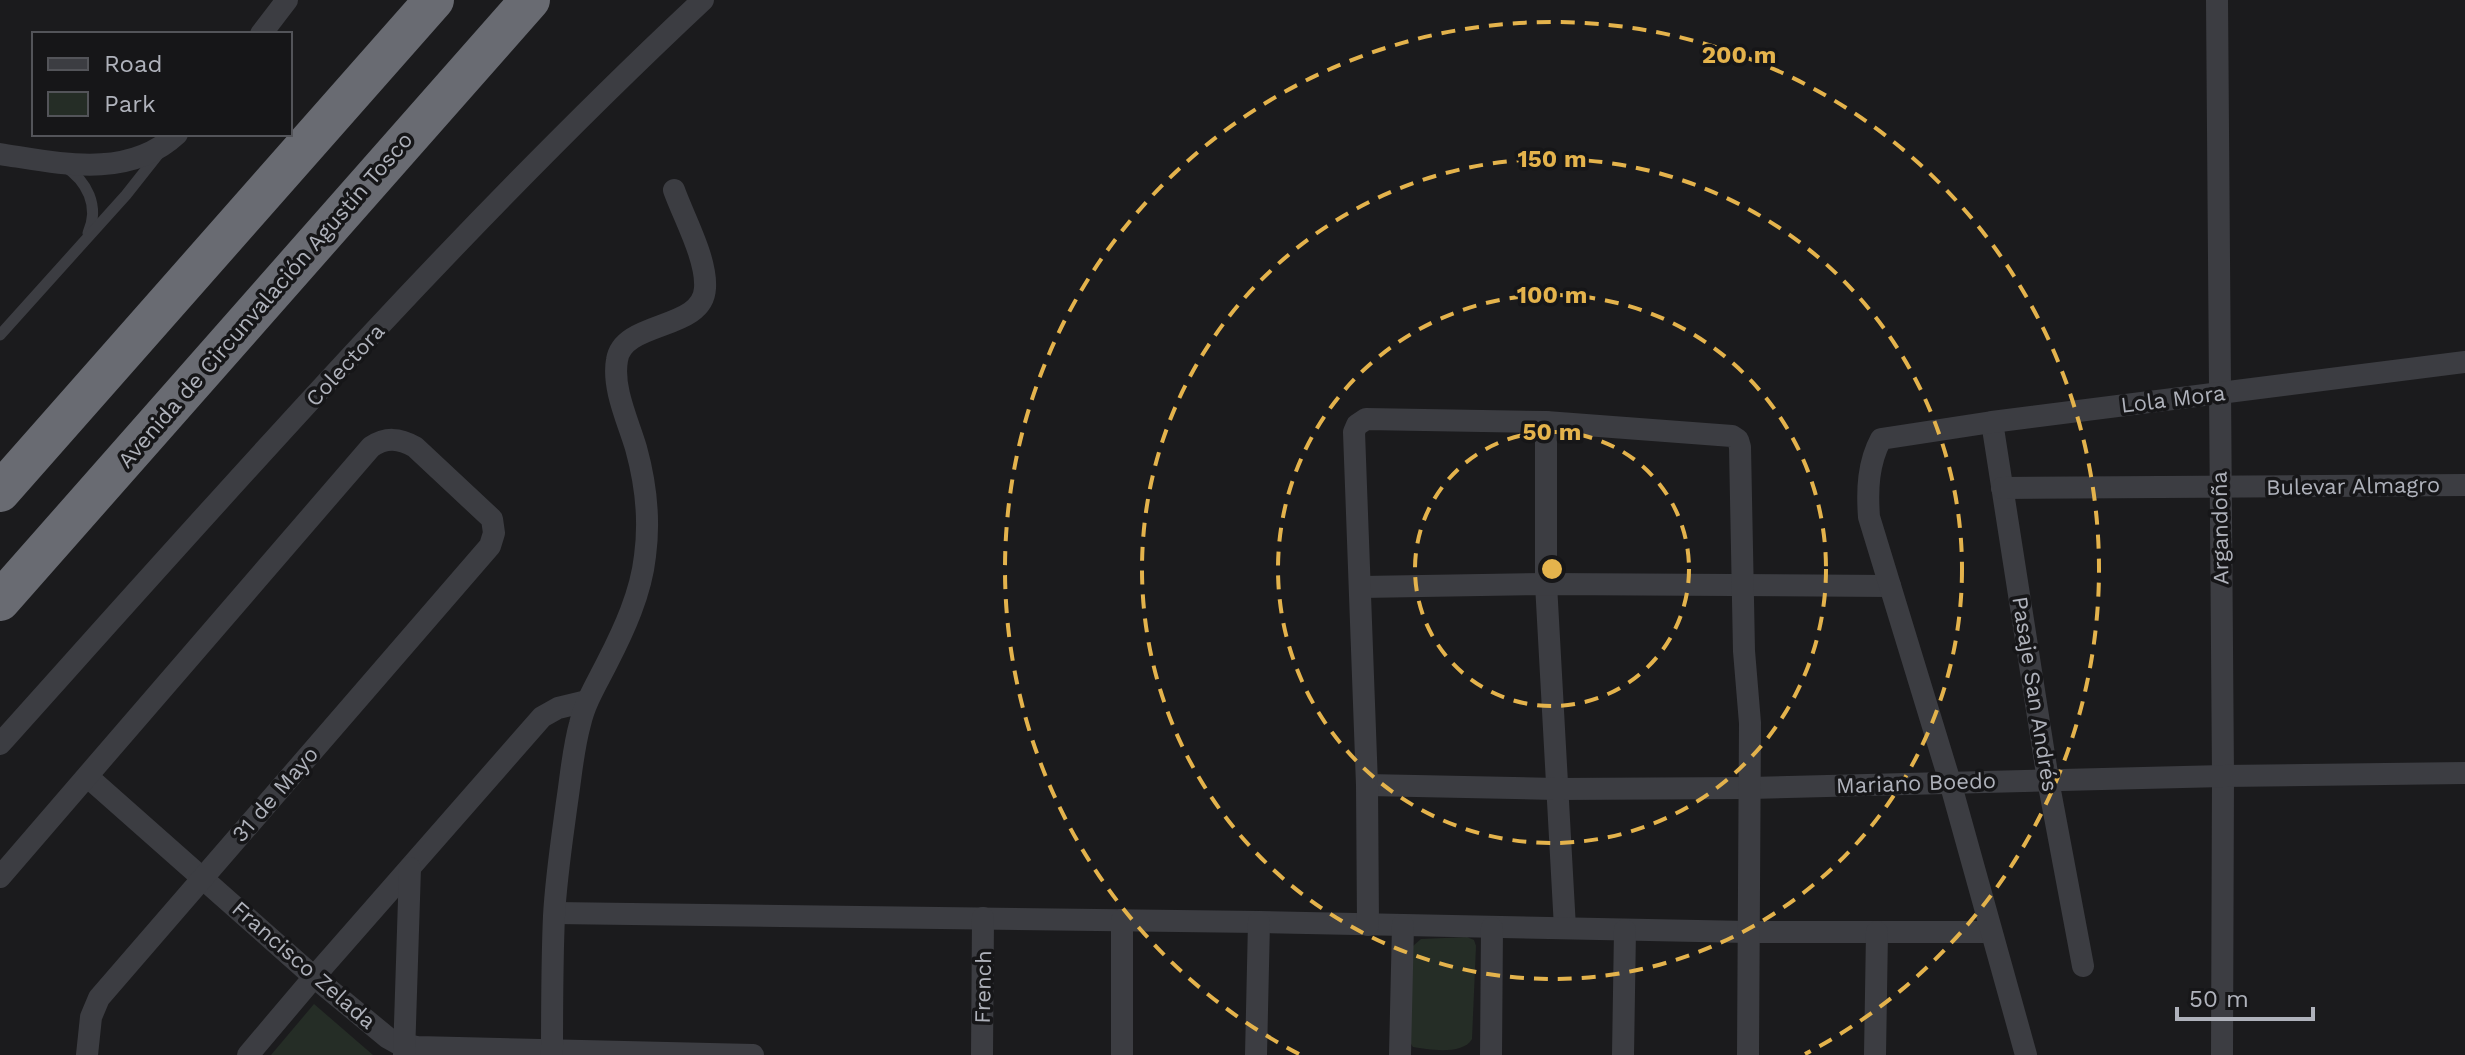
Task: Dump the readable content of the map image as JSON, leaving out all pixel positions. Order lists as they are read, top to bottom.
{
  "streets": {
    "highway": ["Avenida de Circunvalación Agustín Tosco"],
    "street": [
      "Colectora",
      "Lola Mora",
      "Bulevar Almagro",
      "Argandoña",
      "Pasaje San Andrés",
      "Mariano Boedo",
      "31 de Mayo",
      "Francisco Zelada",
      "French"
    ]
  },
  "crossings": [
    ["Lola Mora", "Argandoña"],
    ["Lola Mora", "Pasaje San Andrés"],
    ["Bulevar Almagro", "Argandoña"],
    ["Bulevar Almagro", "Pasaje San Andrés"],
    ["Argandoña", "Mariano Boedo"],
    ["Pasaje San Andrés", "Mariano Boedo"],
    ["31 de Mayo", "Francisco Zelada"]
  ],
  "legend": ["Road", "Park"],
  "scale_bar": "50 m",
  "rings": [
    "200 m",
    "150 m",
    "100 m",
    "50 m"
  ]
}
